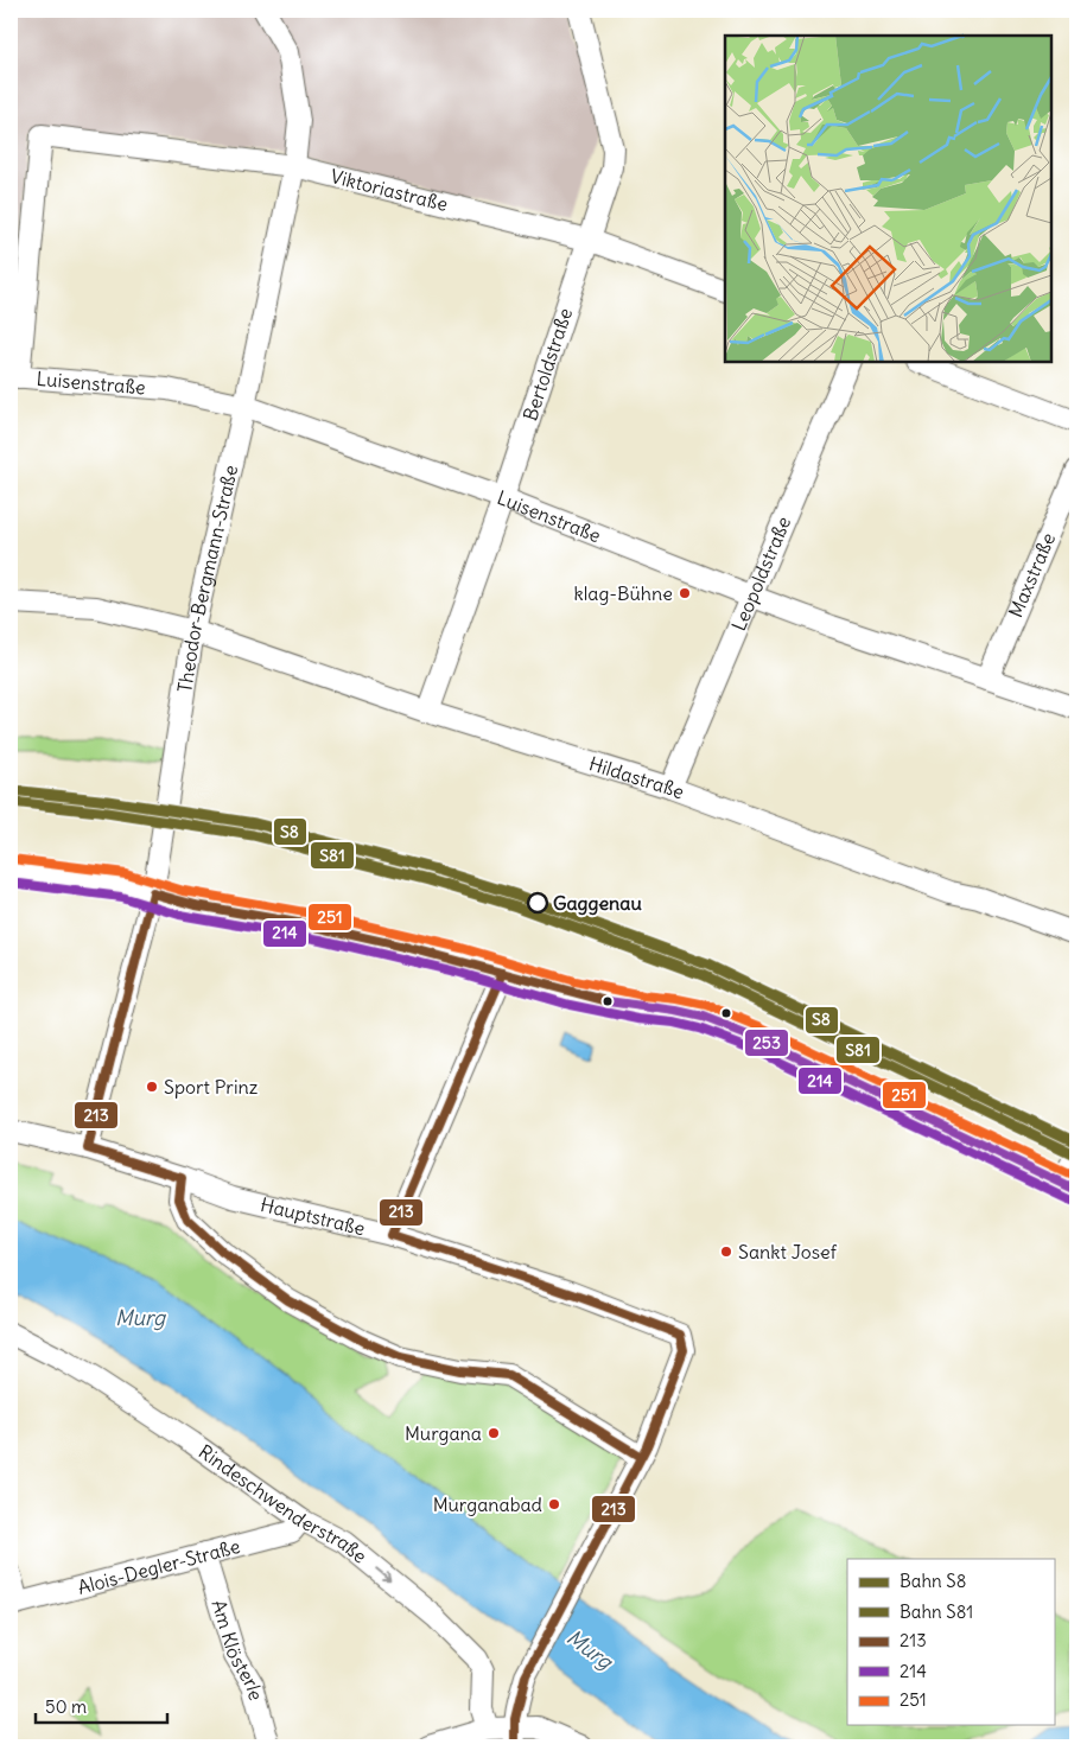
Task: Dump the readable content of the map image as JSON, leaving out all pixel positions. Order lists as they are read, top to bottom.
{
  "streets": {
    "street": [
      "Viktoriastraße",
      "Bertoldstraße",
      "Luisenstraße",
      "Leopoldstraße",
      "Maxstraße",
      "Theodor-Bergmann-Straße",
      "Hildastraße",
      "Hauptstraße",
      "Rindeschwenderstraße",
      "Alois-Degler-Straße",
      "Am Klösterle"
    ]
  },
  "crossings": [
    ["Viktoriastraße", "Bertoldstraße"],
    ["Viktoriastraße", "Luisenstraße"],
    ["Viktoriastraße", "Theodor-Bergmann-Straße"],
    ["Bertoldstraße", "Luisenstraße"],
    ["Bertoldstraße", "Hildastraße"],
    ["Luisenstraße", "Leopoldstraße"],
    ["Luisenstraße", "Maxstraße"],
    ["Luisenstraße", "Theodor-Bergmann-Straße"],
    ["Leopoldstraße", "Hildastraße"],
    ["Theodor-Bergmann-Straße", "Hildastraße"],
    ["Theodor-Bergmann-Straße", "Hauptstraße"],
    ["Rindeschwenderstraße", "Alois-Degler-Straße"],
    ["Alois-Degler-Straße", "Am Klösterle"]
  ],
  "one_way": ["Rindeschwenderstraße"],
  "water": ["Murg"],
  "places": [
    "klag-Bühne",
    "Gaggenau",
    "Sport Prinz",
    "Sankt Josef",
    "Murgana",
    "Murganabad"
  ],
  "lines": [
    "rail line S8",
    "rail line S81",
    "transit line 251",
    "transit line 214",
    "transit line 213",
    "transit line 253"
  ],
  "legend": [
    "Bahn S8",
    "Bahn S81",
    "213",
    "214",
    "251"
  ],
  "scale_bar": "50 m"
}
